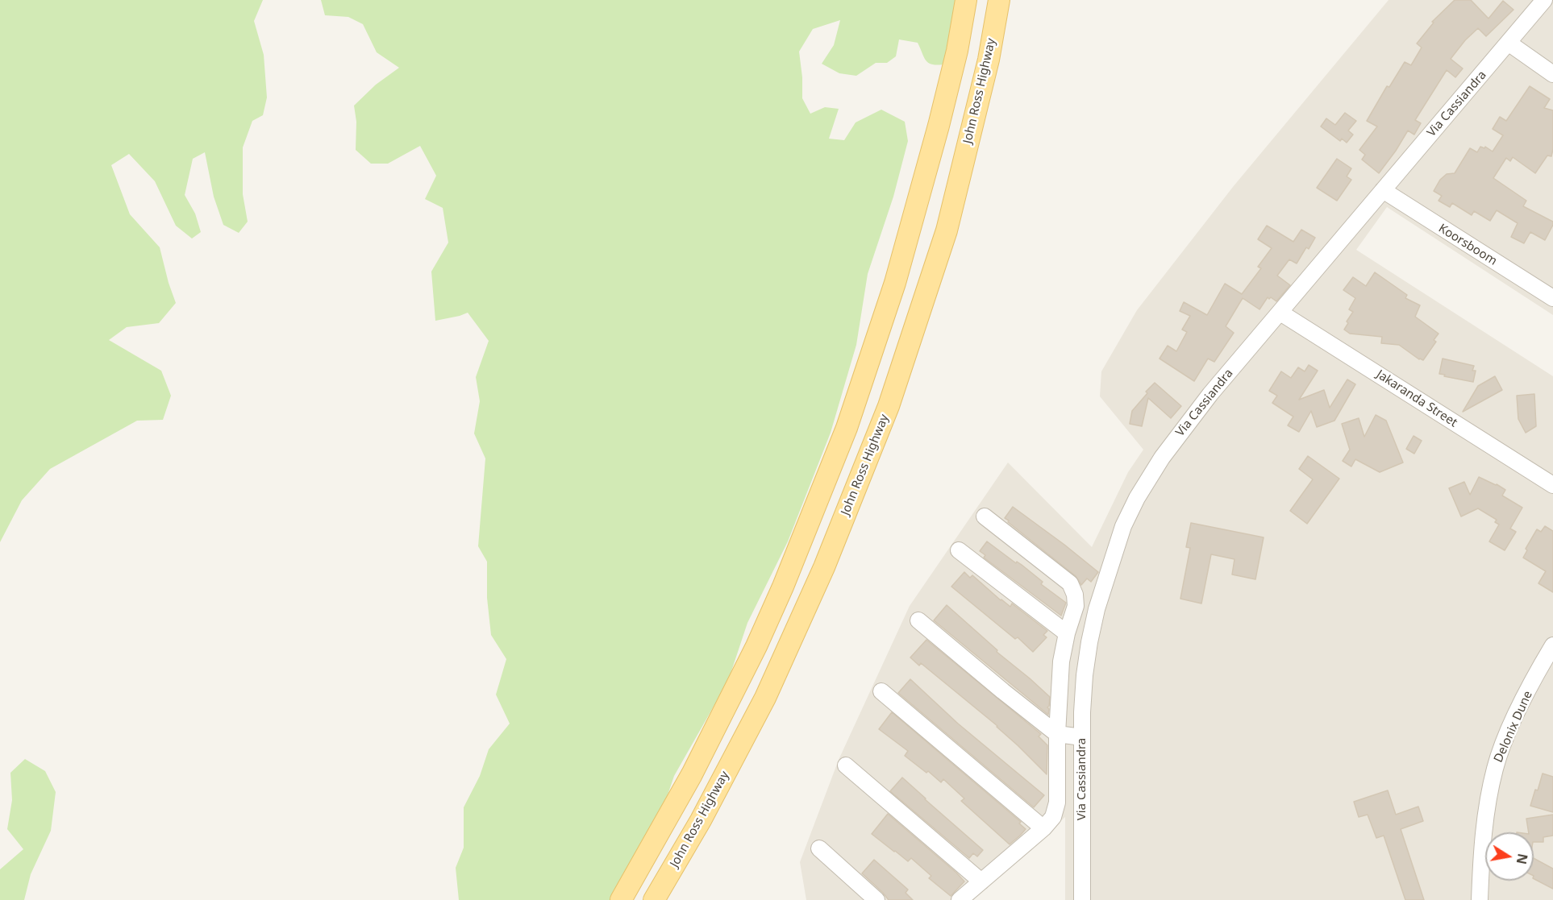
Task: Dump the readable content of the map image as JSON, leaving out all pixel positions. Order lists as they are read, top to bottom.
{
  "streets": {
    "main road": ["John Ross Highway"],
    "street": [
      "Via Cassiandra",
      "Koorsboom",
      "Jakaranda Street",
      "Delonix Dune"
    ]
  },
  "crossings": [
    ["Via Cassiandra", "Koorsboom"],
    ["Via Cassiandra", "Jakaranda Street"]
  ],
  "north": "right"
}
